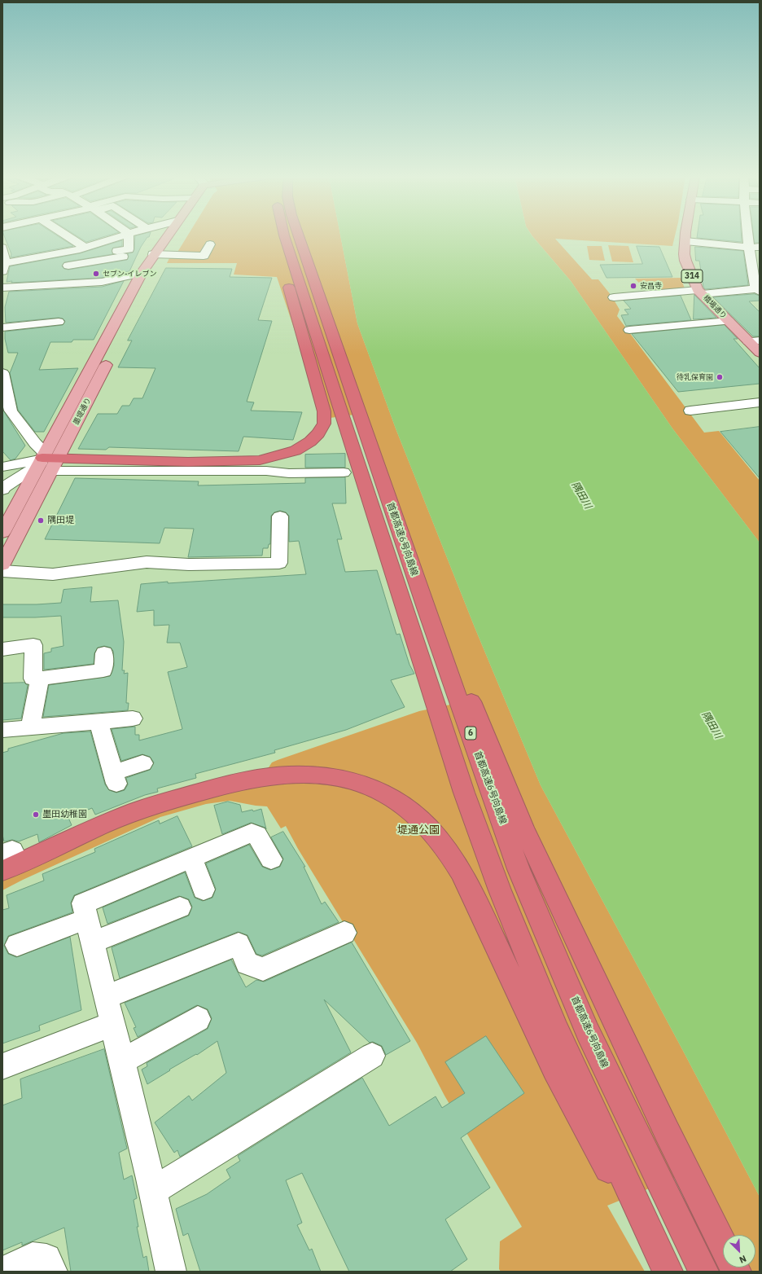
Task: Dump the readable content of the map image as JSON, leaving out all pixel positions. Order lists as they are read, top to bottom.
{
  "streets": {
    "highway": ["首都高速6号向島線", "6"],
    "main road": ["314", "橋場通り", "墨堤通り"]
  },
  "water": ["隅田川"],
  "parks": ["堤通公園"],
  "places": [
    "セブン-イレブン",
    "安昌寺",
    "待乳保育園",
    "隅田堤",
    "墨田幼稚園"
  ],
  "north": "bottom right"
}
